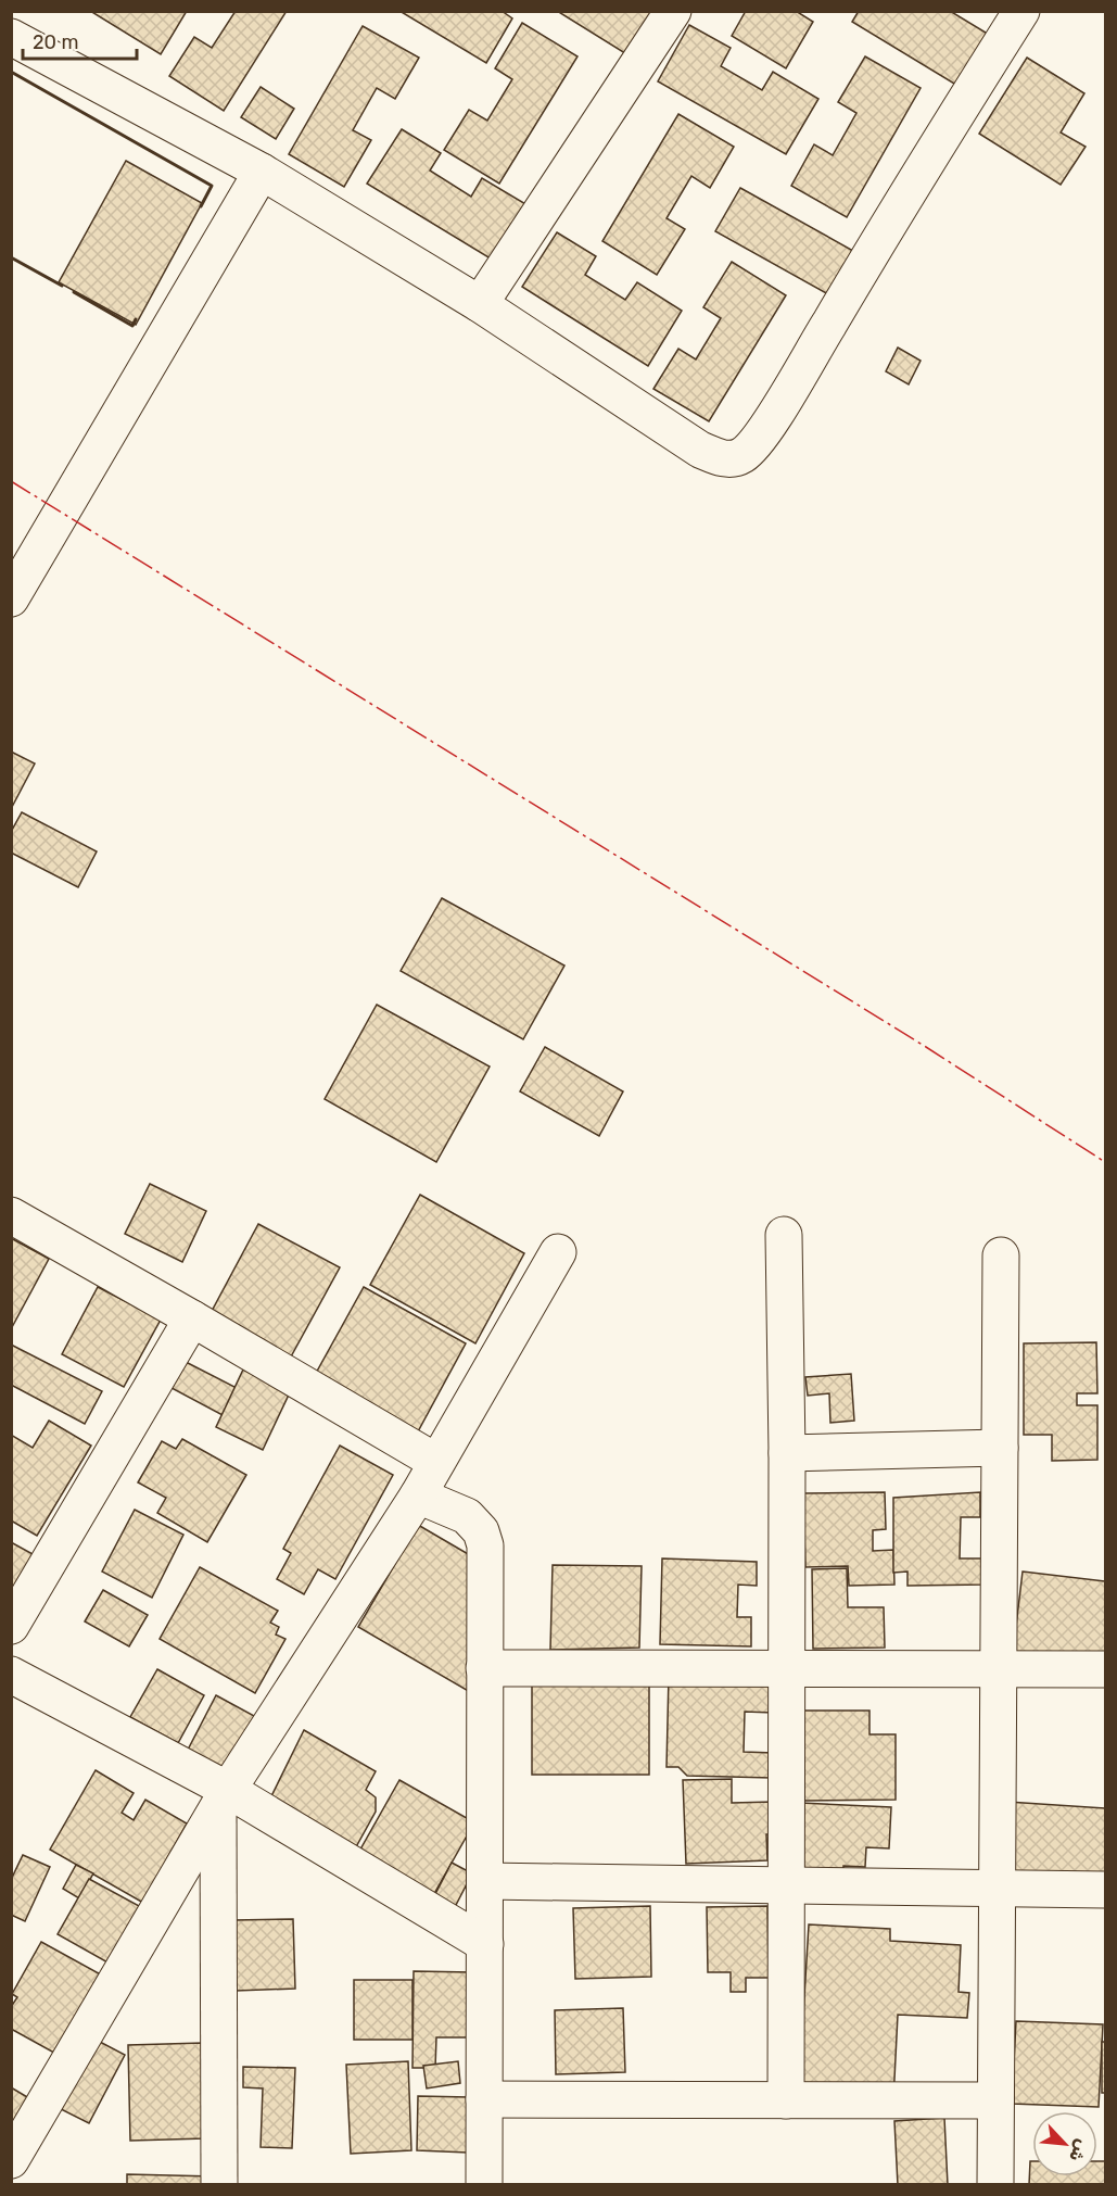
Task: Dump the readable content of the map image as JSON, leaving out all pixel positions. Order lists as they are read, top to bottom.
{
  "scale_bar": "20 m",
  "north": "bottom right"
}
